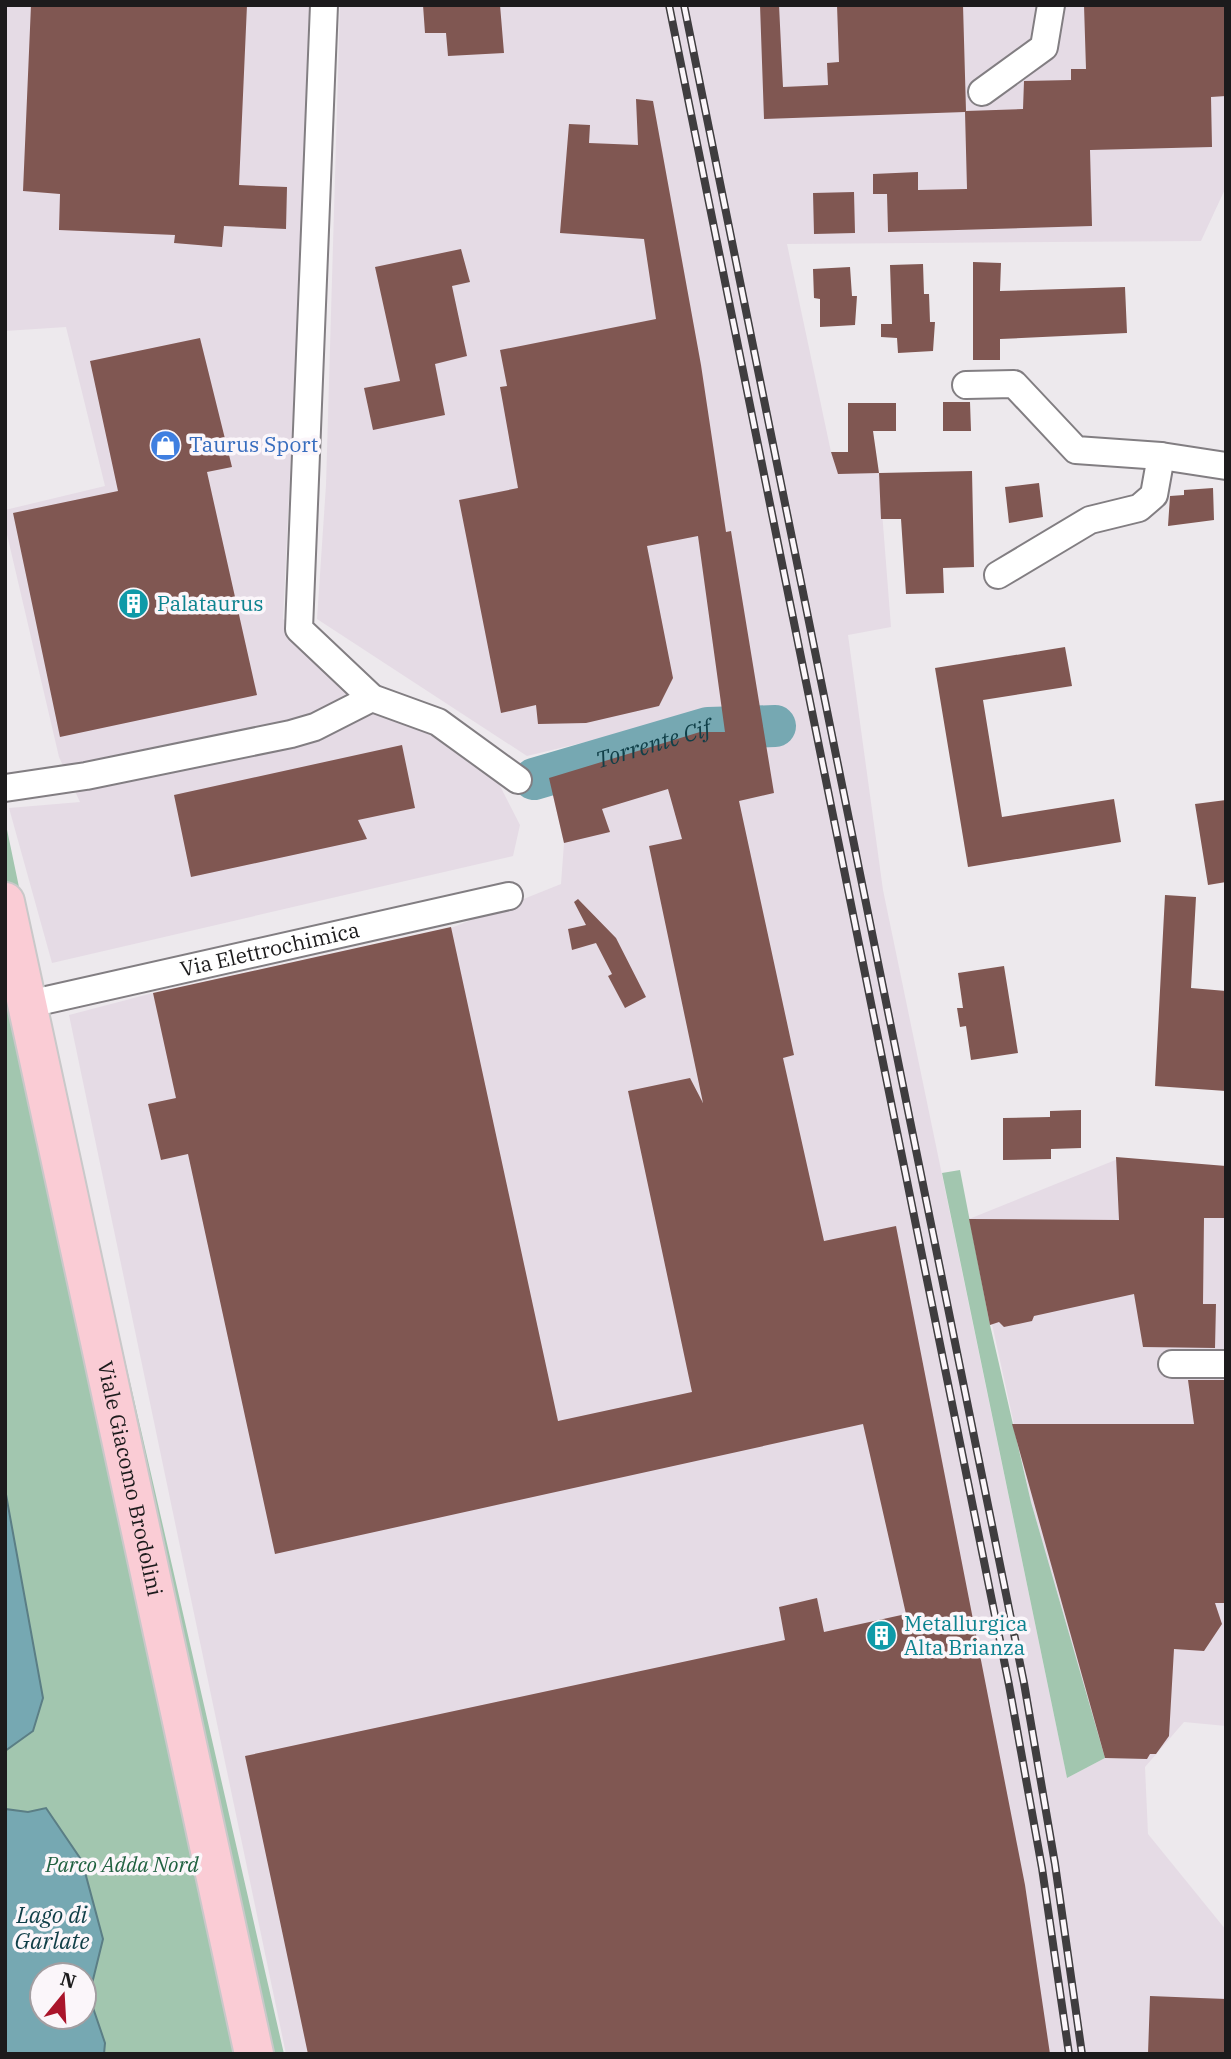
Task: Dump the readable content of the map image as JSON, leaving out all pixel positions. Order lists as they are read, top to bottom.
{
  "streets": {
    "main road": ["Viale Giacomo Brodolini"],
    "street": ["Via Elettrochimica"]
  },
  "crossings": [
    ["Via Elettrochimica", "Viale Giacomo Brodolini"]
  ],
  "water": ["Torrente Cif", "Lago di Garlate"],
  "parks": ["Parco Adda Nord"],
  "places": {
    "shop": ["Taurus Sport"],
    "building": ["Palataurus", "Metallurgica Alta Brianza"]
  },
  "north": "top"
}
